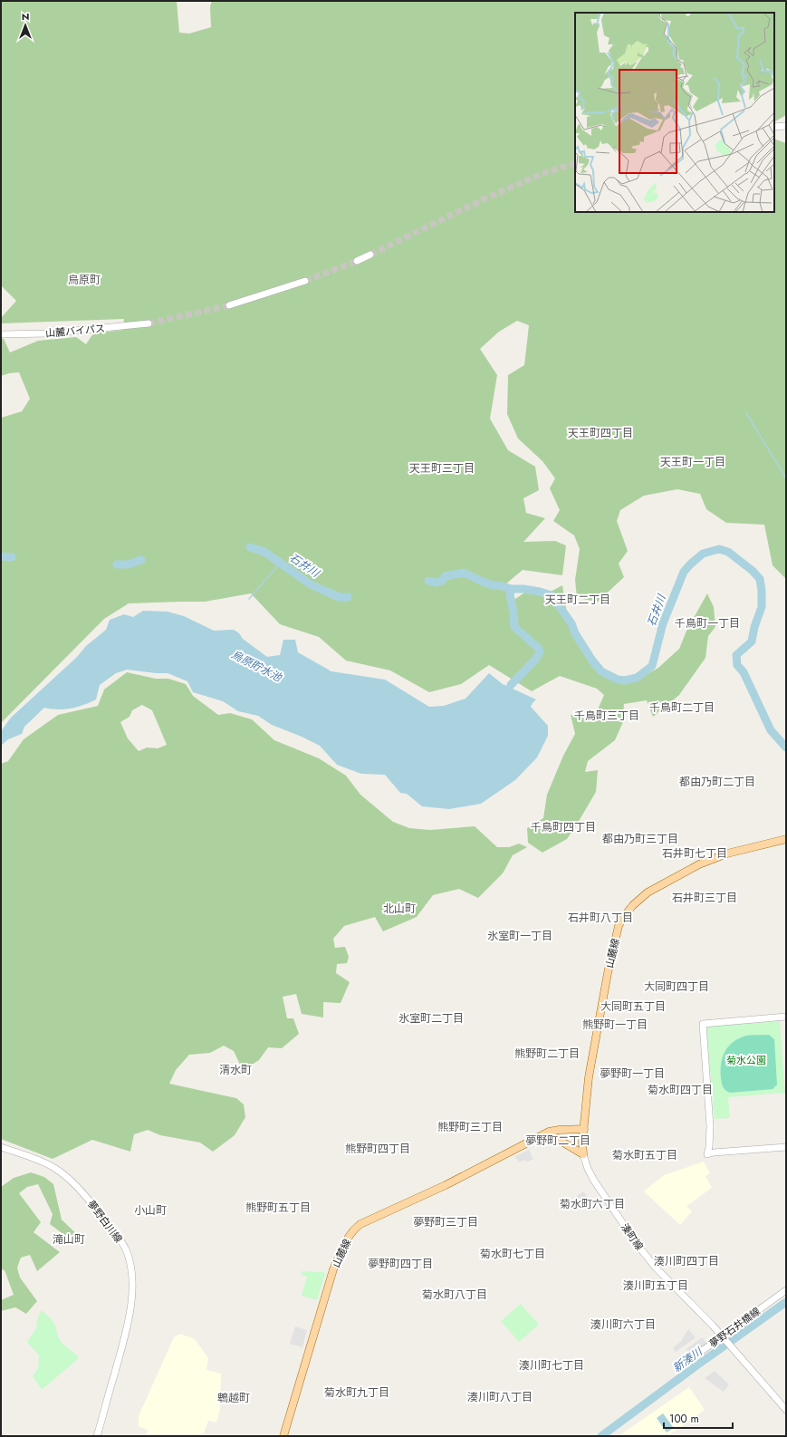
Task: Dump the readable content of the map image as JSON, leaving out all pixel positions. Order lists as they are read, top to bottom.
{
  "streets": {
    "main road": ["山麓線"],
    "street": [
      "山麓バイパス",
      "夢野白川線",
      "湊町線",
      "夢野石井橋線"
    ]
  },
  "crossings": [
    ["山麓線", "湊町線"],
    ["湊町線", "夢野石井橋線"]
  ],
  "districts": [
    "烏原町",
    "天王町四丁目",
    "天王町一丁目",
    "天王町三丁目",
    "天王町二丁目",
    "千鳥町一丁目",
    "千鳥町二丁目",
    "千鳥町三丁目",
    "都由乃町二丁目",
    "千鳥町四丁目",
    "都由乃町三丁目",
    "石井町七丁目",
    "石井町三丁目",
    "北山町",
    "石井町八丁目",
    "氷室町一丁目",
    "大同町四丁目",
    "大同町五丁目",
    "氷室町二丁目",
    "熊野町一丁目",
    "熊野町二丁目",
    "清水町",
    "夢野町一丁目",
    "菊水町四丁目",
    "熊野町三丁目",
    "夢野町二丁目",
    "熊野町四丁目",
    "菊水町五丁目",
    "菊水町六丁目",
    "熊野町五丁目",
    "小山町",
    "夢野町三丁目",
    "滝山町",
    "菊水町七丁目",
    "湊川町四丁目",
    "夢野町四丁目",
    "湊川町五丁目",
    "菊水町八丁目",
    "湊川町六丁目",
    "湊川町七丁目",
    "菊水町九丁目",
    "湊川町八丁目",
    "鵯越町"
  ],
  "water": ["石井川", "烏原貯水池", "新湊川"],
  "parks": ["菊水公園"],
  "scale_bar": "100 m",
  "north": "top"
}
